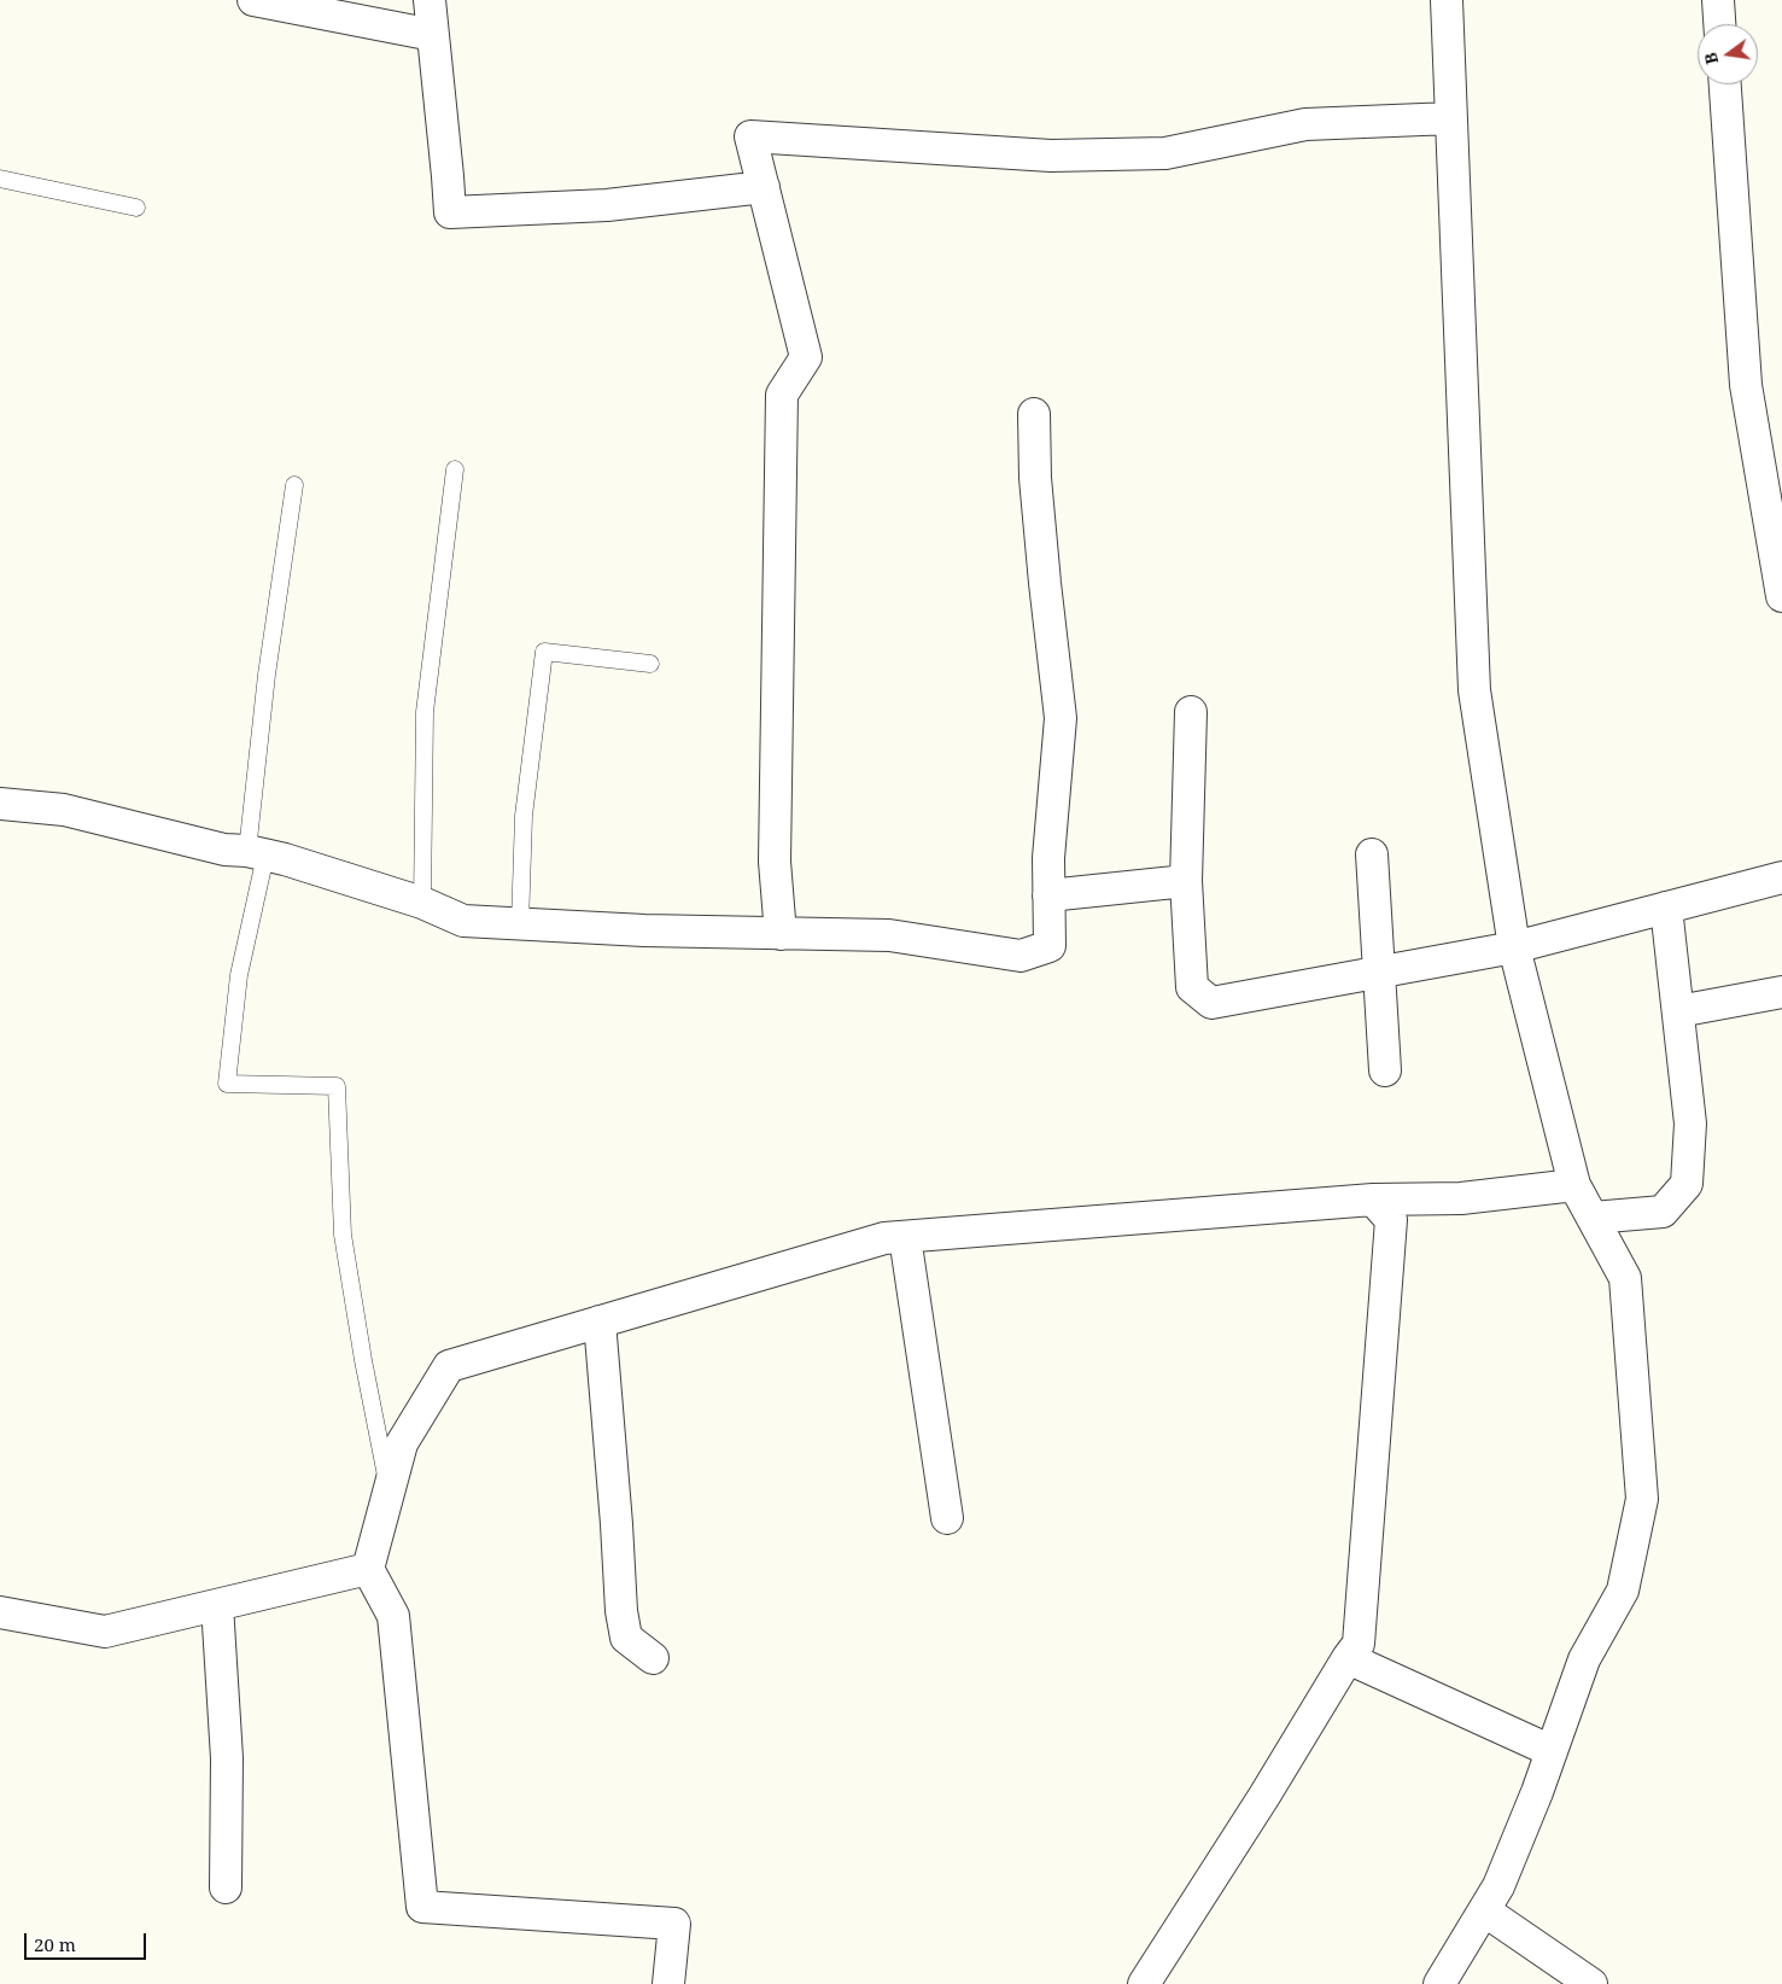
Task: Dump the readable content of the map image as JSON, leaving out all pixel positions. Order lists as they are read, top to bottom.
{
  "scale_bar": "20 m",
  "north": "left"
}
